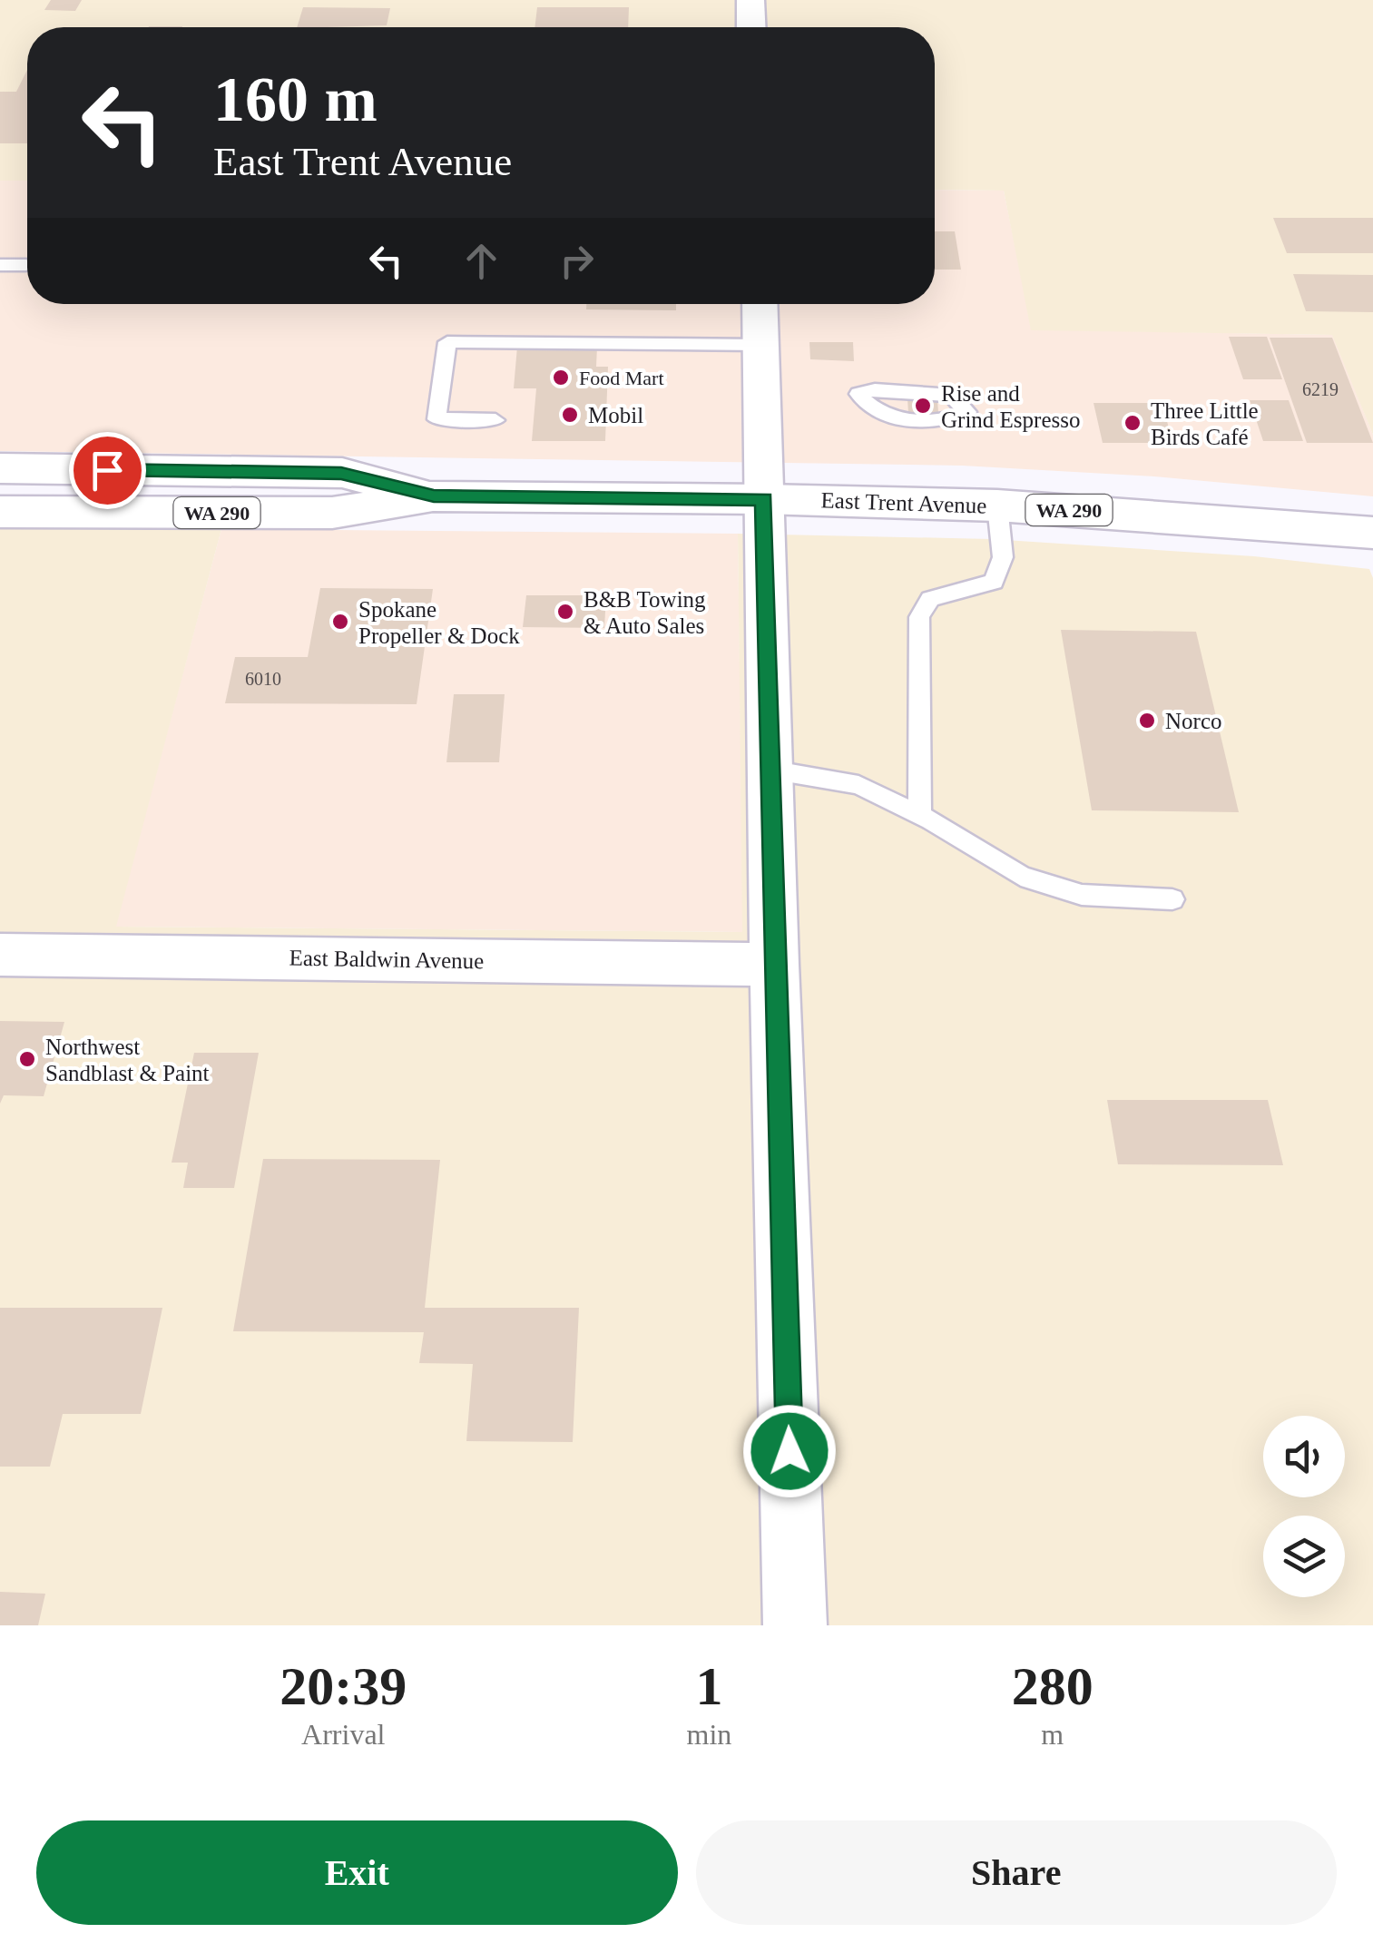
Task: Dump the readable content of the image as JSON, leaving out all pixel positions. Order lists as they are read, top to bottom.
{
  "streets": {
    "main road": ["East Trent Avenue", "WA 290"],
    "street": ["East Baldwin Avenue"]
  },
  "places": [
    "Food Mart",
    "Rise and Grind Espresso",
    "Mobil",
    "Three Little Birds Café",
    "B&B Towing & Auto Sales",
    "Spokane Propeller & Dock",
    "Norco",
    "Northwest Sandblast & Paint"
  ],
  "house_numbers": ["6219", "6010"],
  "page": {
    "turn": ["160 m", "East Trent Avenue"],
    "eta": [
      "20:39",
      "Arrival",
      "1",
      "min",
      "280",
      "m"
    ],
    "buttons": ["Exit", "Share"]
  }
}
